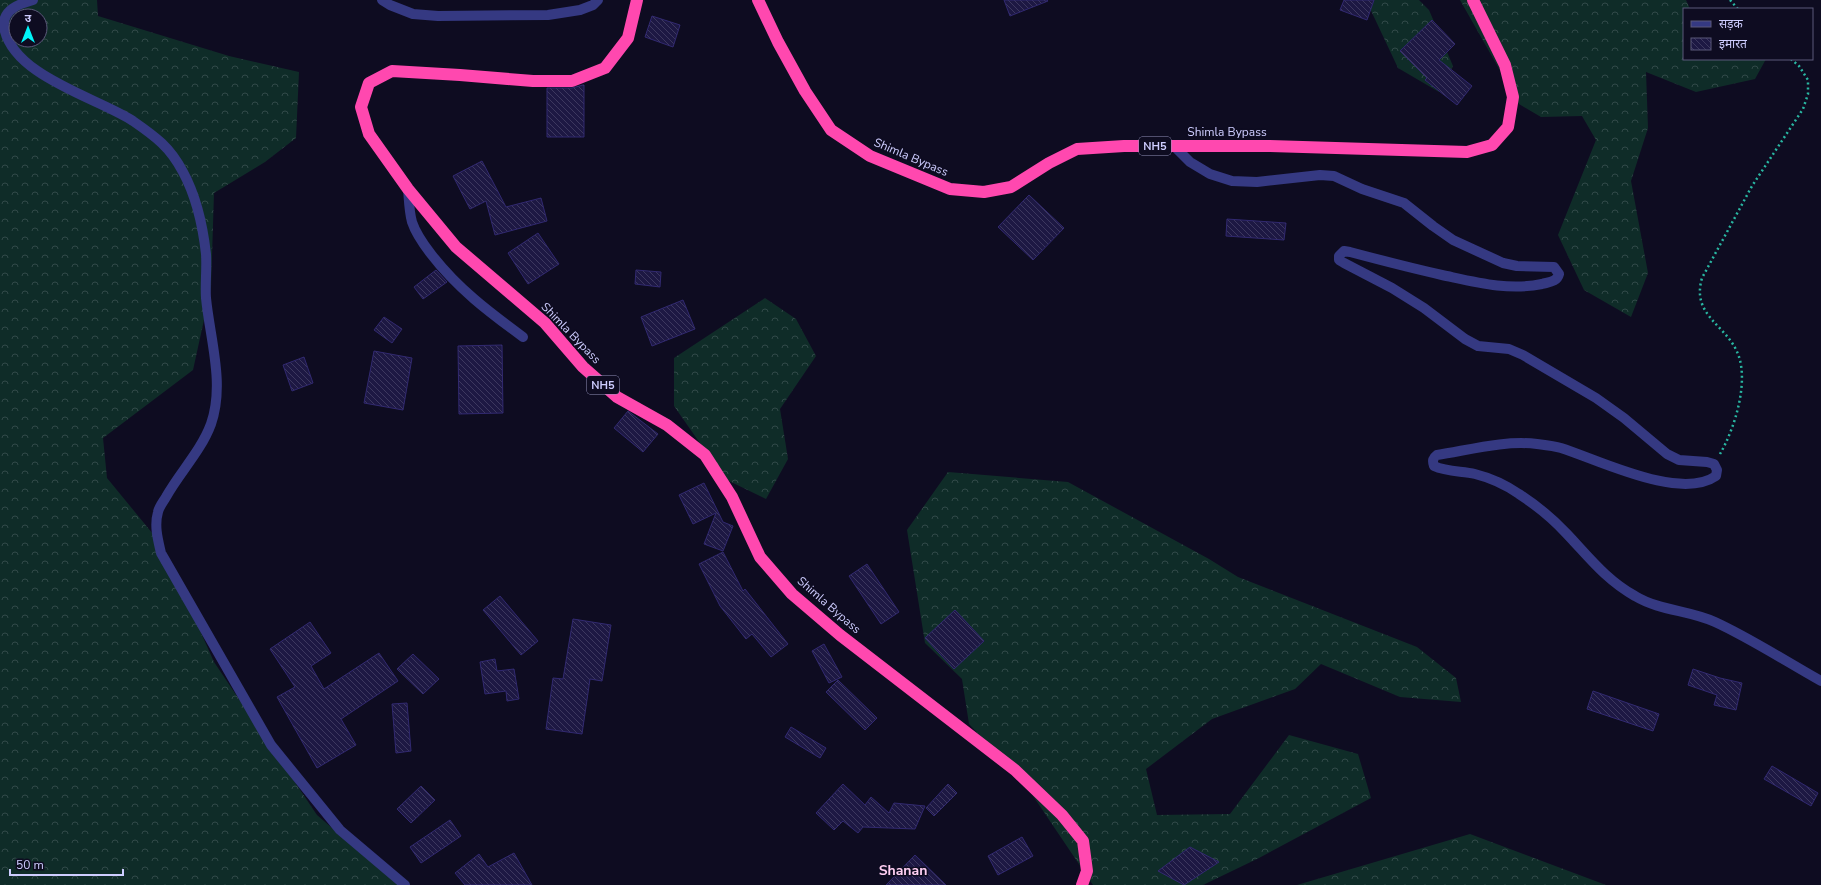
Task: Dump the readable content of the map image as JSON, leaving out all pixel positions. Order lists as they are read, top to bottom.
{
  "streets": {
    "highway": ["Shimla Bypass", "NH5"]
  },
  "districts": ["Shanan"],
  "legend": ["सड़क", "इमारत"],
  "scale_bar": "50 m",
  "north": "top"
}
